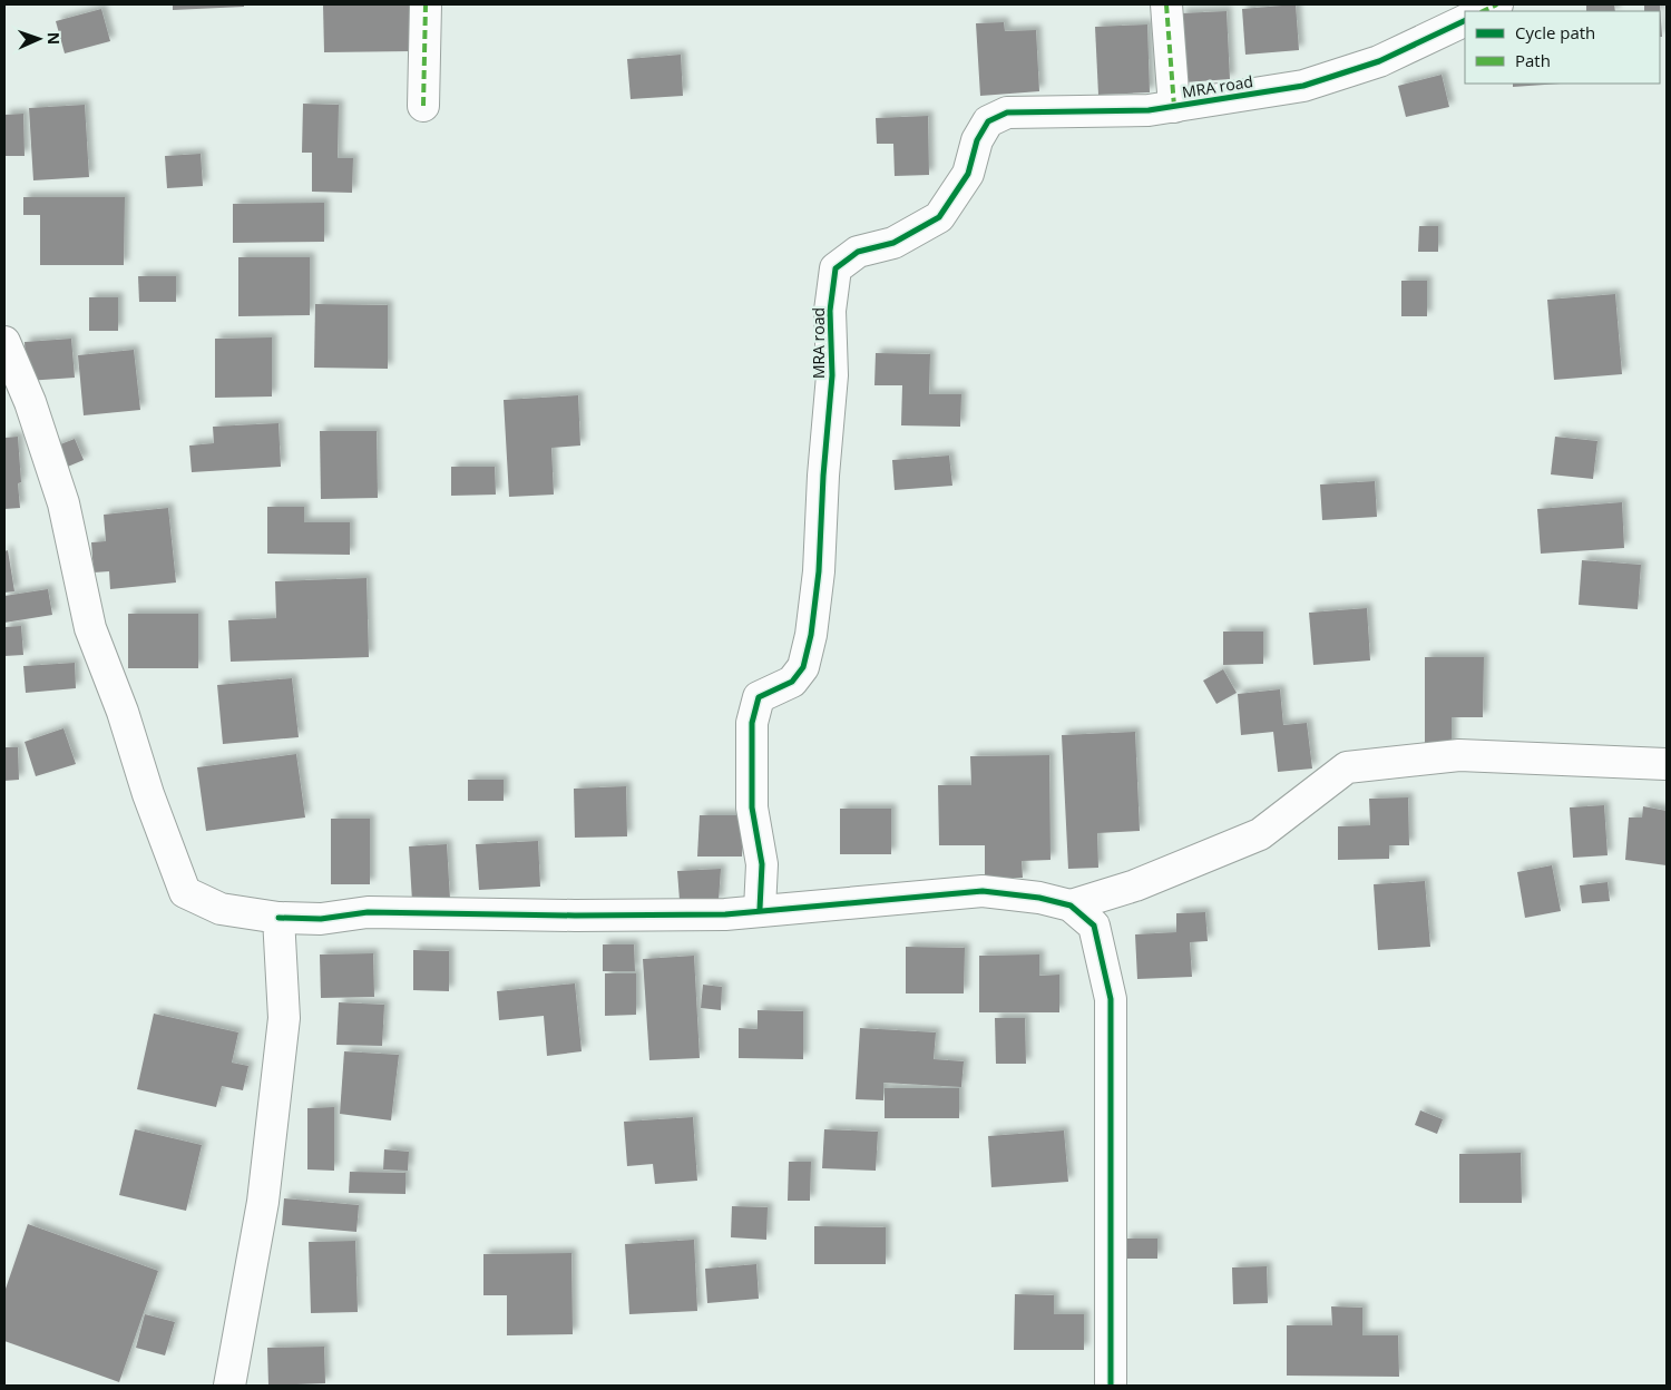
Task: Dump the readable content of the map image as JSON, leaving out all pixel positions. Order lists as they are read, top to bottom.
{
  "streets": {
    "street": ["MRA road"]
  },
  "legend": ["Cycle path", "Path"],
  "north": "right"
}
